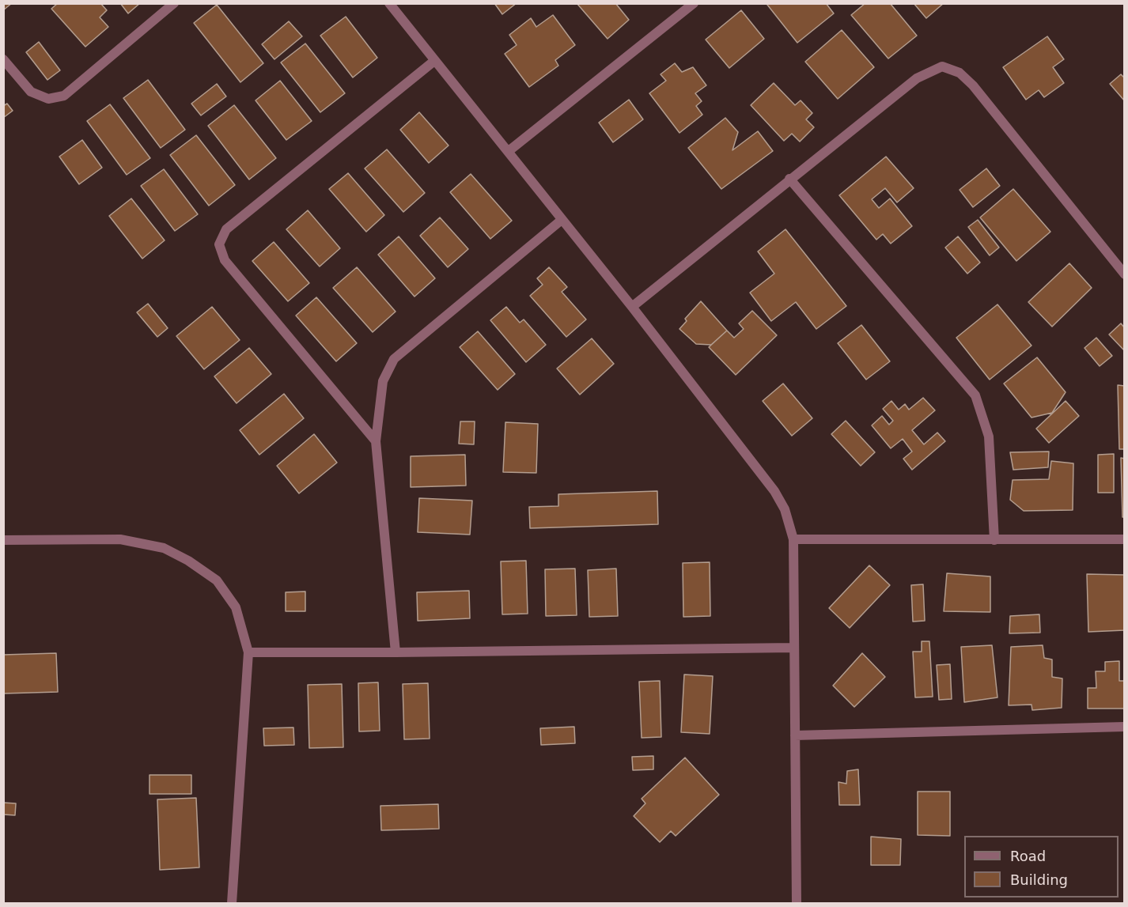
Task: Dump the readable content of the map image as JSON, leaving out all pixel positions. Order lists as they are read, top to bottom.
{
  "legend": ["Road", "Building"]
}
